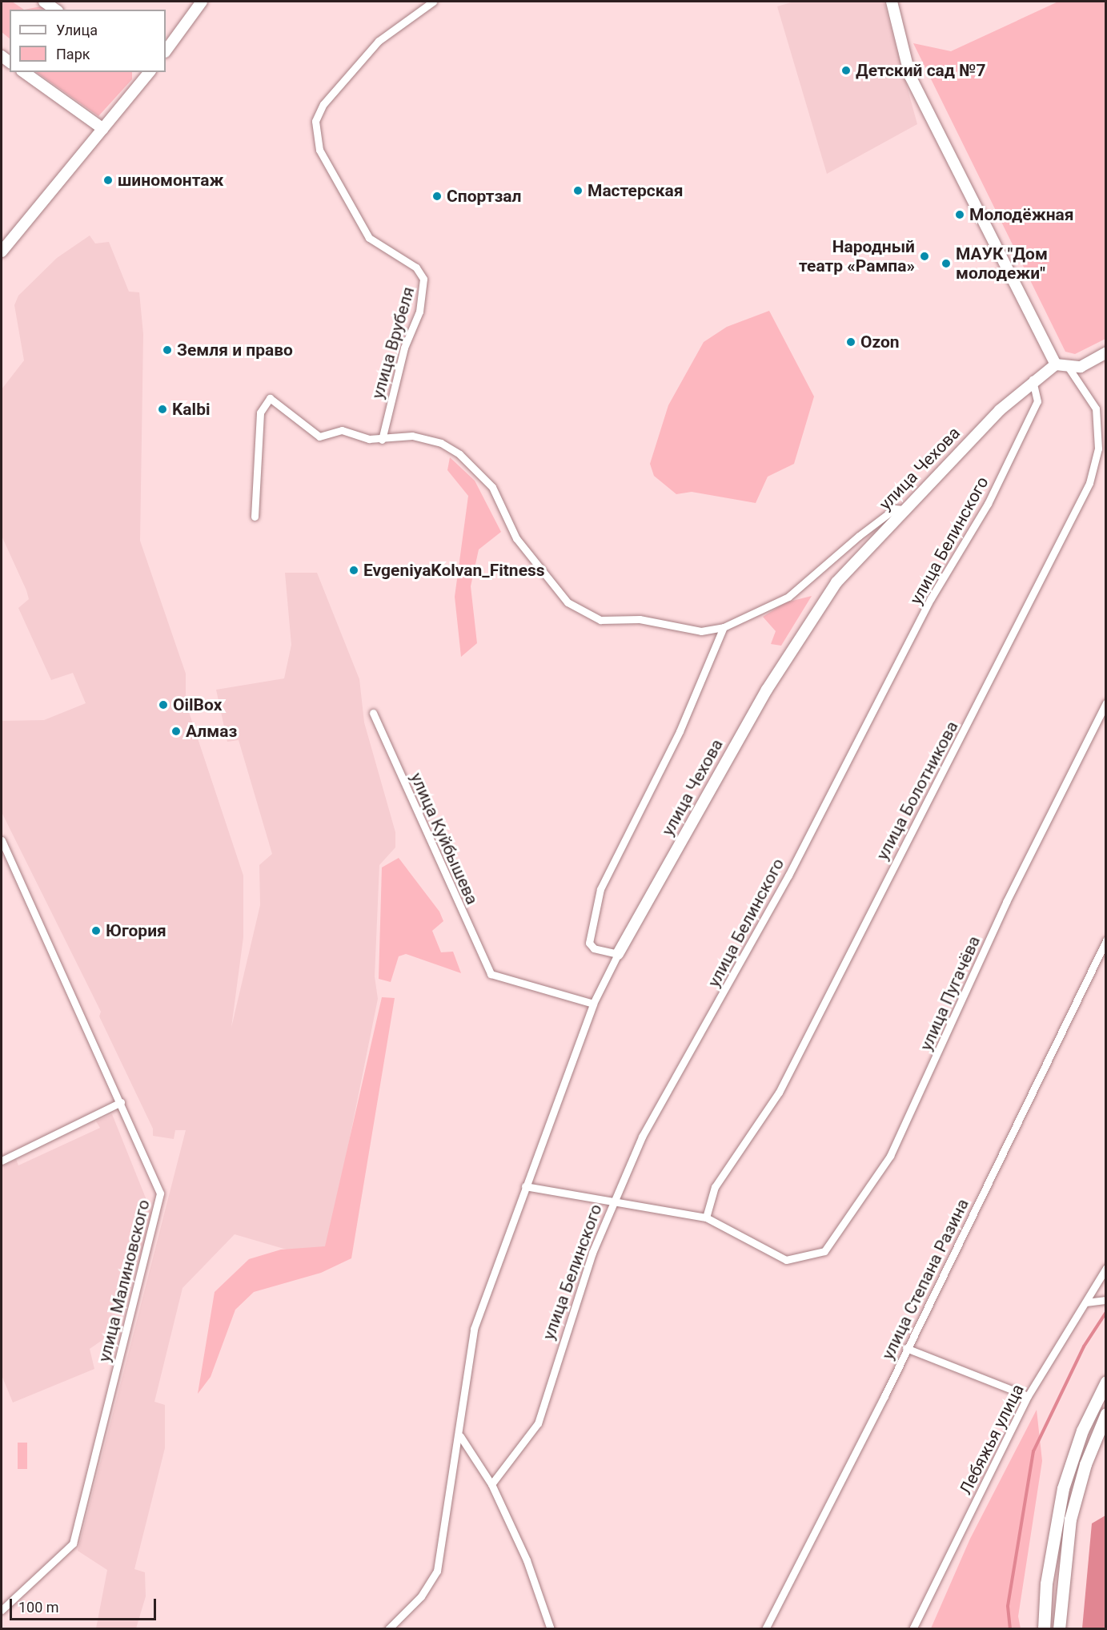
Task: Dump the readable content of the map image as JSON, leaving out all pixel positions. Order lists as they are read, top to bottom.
{
  "streets": {
    "street": [
      "улица Врубеля",
      "улица Чехова",
      "улица Белинского",
      "улица Болотникова",
      "улица Куйбышева",
      "улица Пугачёва",
      "улица Степана Разина",
      "улица Малиновского",
      "Лебяжья улица"
    ]
  },
  "crossings": [
    ["улица Чехова", "улица Белинского"],
    ["улица Болотникова", "улица Пугачёва"]
  ],
  "places": [
    "Детский сад №7",
    "шиномонтаж",
    "Мастерская",
    "Спортзал",
    "Молодёжная",
    "Народный театр «Рампа»",
    "МАУК \"Дом молодежи\"",
    "Ozon",
    "Земля и право",
    "Kalbi",
    "EvgeniyaKolvan_Fitness",
    "OilBox",
    "Алмаз",
    "Югория"
  ],
  "legend": ["Улица", "Парк"],
  "scale_bar": "100 m"
}
